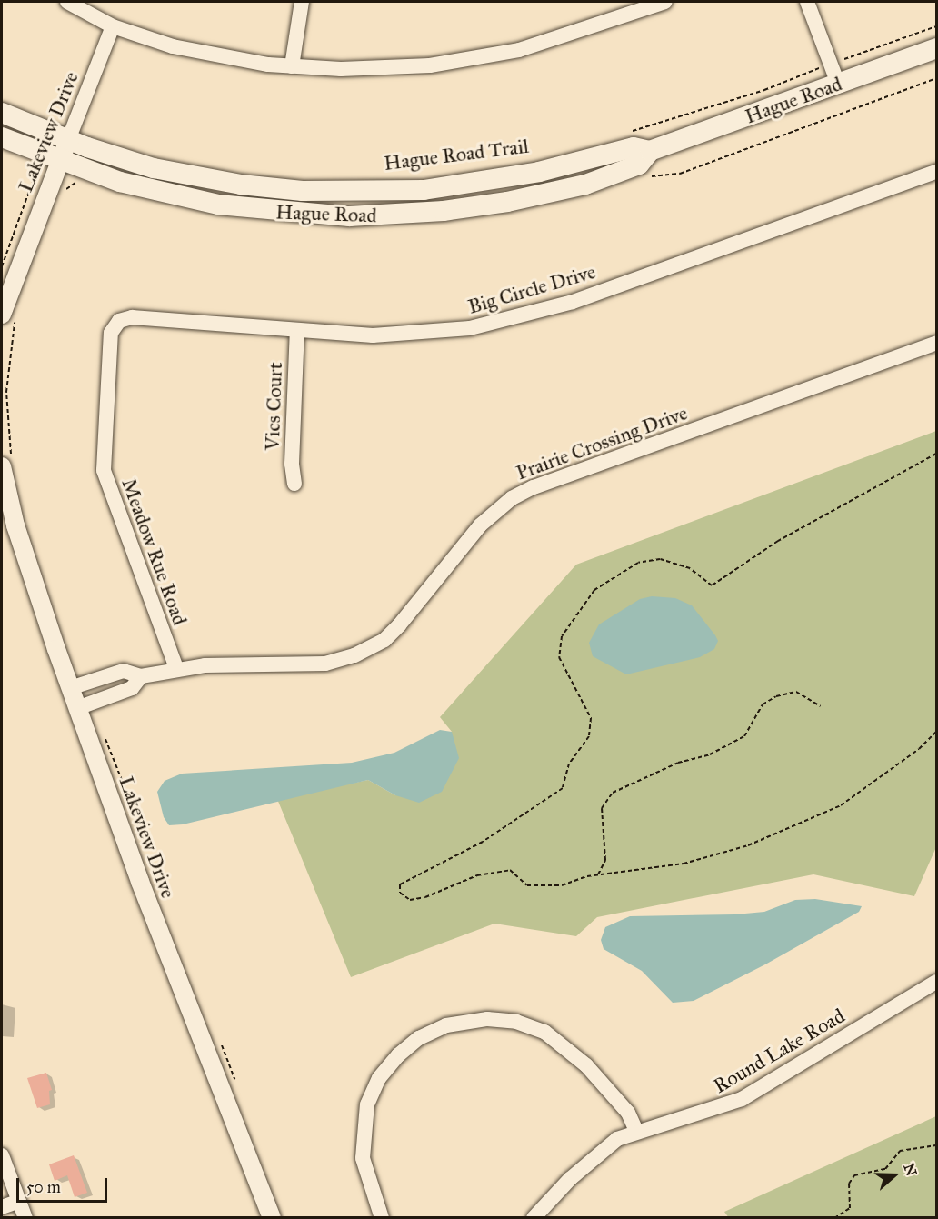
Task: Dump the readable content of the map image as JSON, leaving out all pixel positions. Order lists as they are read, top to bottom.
{
  "streets": {
    "main road": ["Hague Road"],
    "street": [
      "Lakeview Drive",
      "Big Circle Drive",
      "Vics Court",
      "Prairie Crossing Drive",
      "Meadow Rue Road",
      "Round Lake Road"
    ]
  },
  "crossings": [
    ["Hague Road", "Lakeview Drive"],
    ["Lakeview Drive", "Prairie Crossing Drive"],
    ["Big Circle Drive", "Vics Court"],
    ["Big Circle Drive", "Meadow Rue Road"],
    ["Prairie Crossing Drive", "Meadow Rue Road"]
  ],
  "scale_bar": "50 m",
  "north": "right"
}
